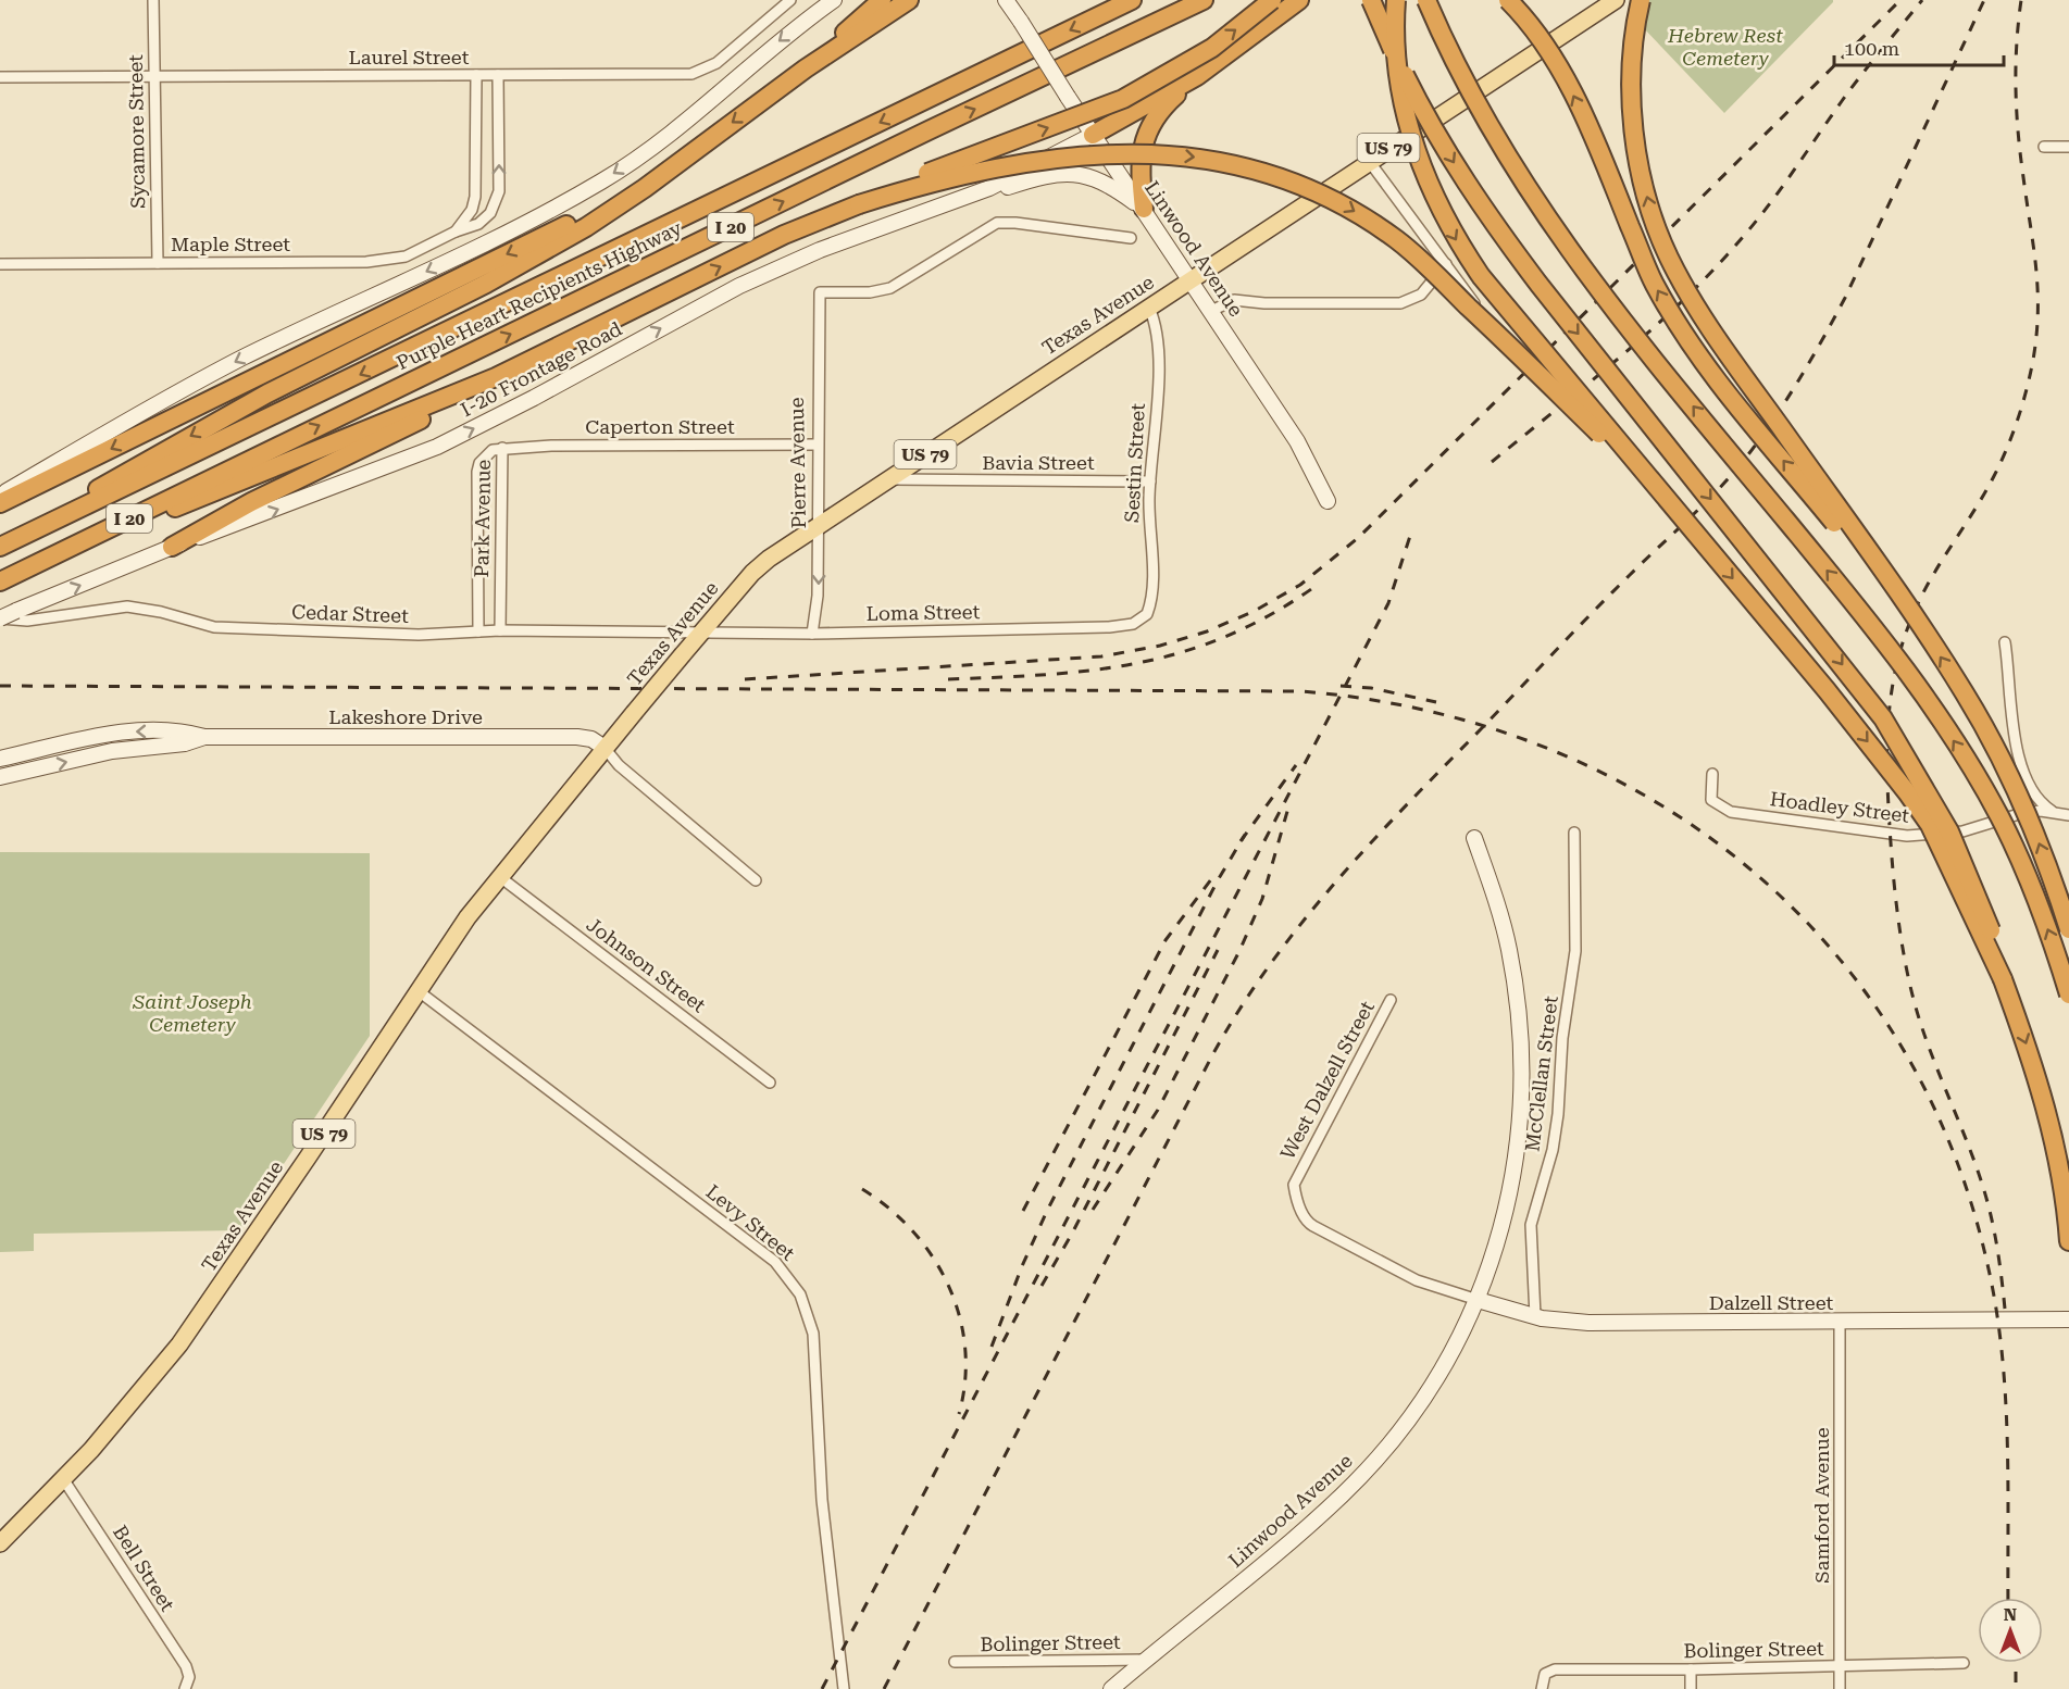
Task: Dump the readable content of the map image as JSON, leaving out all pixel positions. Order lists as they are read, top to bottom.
{
  "streets": {
    "highway": ["I 20", "Purple Heart Recipients Highway"],
    "main road": [
      "US 79",
      "Linwood Avenue",
      "Texas Avenue",
      "I-20 Frontage Road",
      "Lakeshore Drive",
      "Dalzell Street"
    ],
    "street": [
      "Laurel Street",
      "Sycamore Street",
      "Maple Street",
      "Caperton Street",
      "Pierre Avenue",
      "Bavia Street",
      "Sestin Street",
      "Park Avenue",
      "Loma Street",
      "Cedar Street",
      "Hoadley Street",
      "Johnson Street",
      "McClellan Street",
      "West Dalzell Street",
      "Levy Street",
      "Samford Avenue",
      "Bell Street",
      "Bolinger Street"
    ]
  },
  "crossings": [
    ["Laurel Street", "Sycamore Street"],
    ["Sycamore Street", "Maple Street"],
    ["Linwood Avenue", "Texas Avenue"],
    ["Linwood Avenue", "I-20 Frontage Road"],
    ["Linwood Avenue", "West Dalzell Street"],
    ["Linwood Avenue", "Dalzell Street"],
    ["Linwood Avenue", "Bolinger Street"],
    ["Texas Avenue", "Pierre Avenue"],
    ["Texas Avenue", "Bavia Street"],
    ["Texas Avenue", "Sestin Street"],
    ["Texas Avenue", "Loma Street"],
    ["Texas Avenue", "Cedar Street"],
    ["Texas Avenue", "Lakeshore Drive"],
    ["Texas Avenue", "Johnson Street"],
    ["Texas Avenue", "Levy Street"],
    ["Texas Avenue", "Bell Street"],
    ["I-20 Frontage Road", "Cedar Street"],
    ["Caperton Street", "Pierre Avenue"],
    ["Caperton Street", "Park Avenue"],
    ["Pierre Avenue", "Loma Street"],
    ["Bavia Street", "Sestin Street"],
    ["Sestin Street", "Loma Street"],
    ["Park Avenue", "Cedar Street"],
    ["Loma Street", "Cedar Street"],
    ["McClellan Street", "Dalzell Street"],
    ["West Dalzell Street", "Dalzell Street"],
    ["Dalzell Street", "Samford Avenue"],
    ["Samford Avenue", "Bolinger Street"]
  ],
  "one_way": ["I-20 Frontage Road"],
  "parks": ["Hebrew Rest Cemetery", "Saint Joseph Cemetery"],
  "scale_bar": "100 m",
  "north": "top"
}
